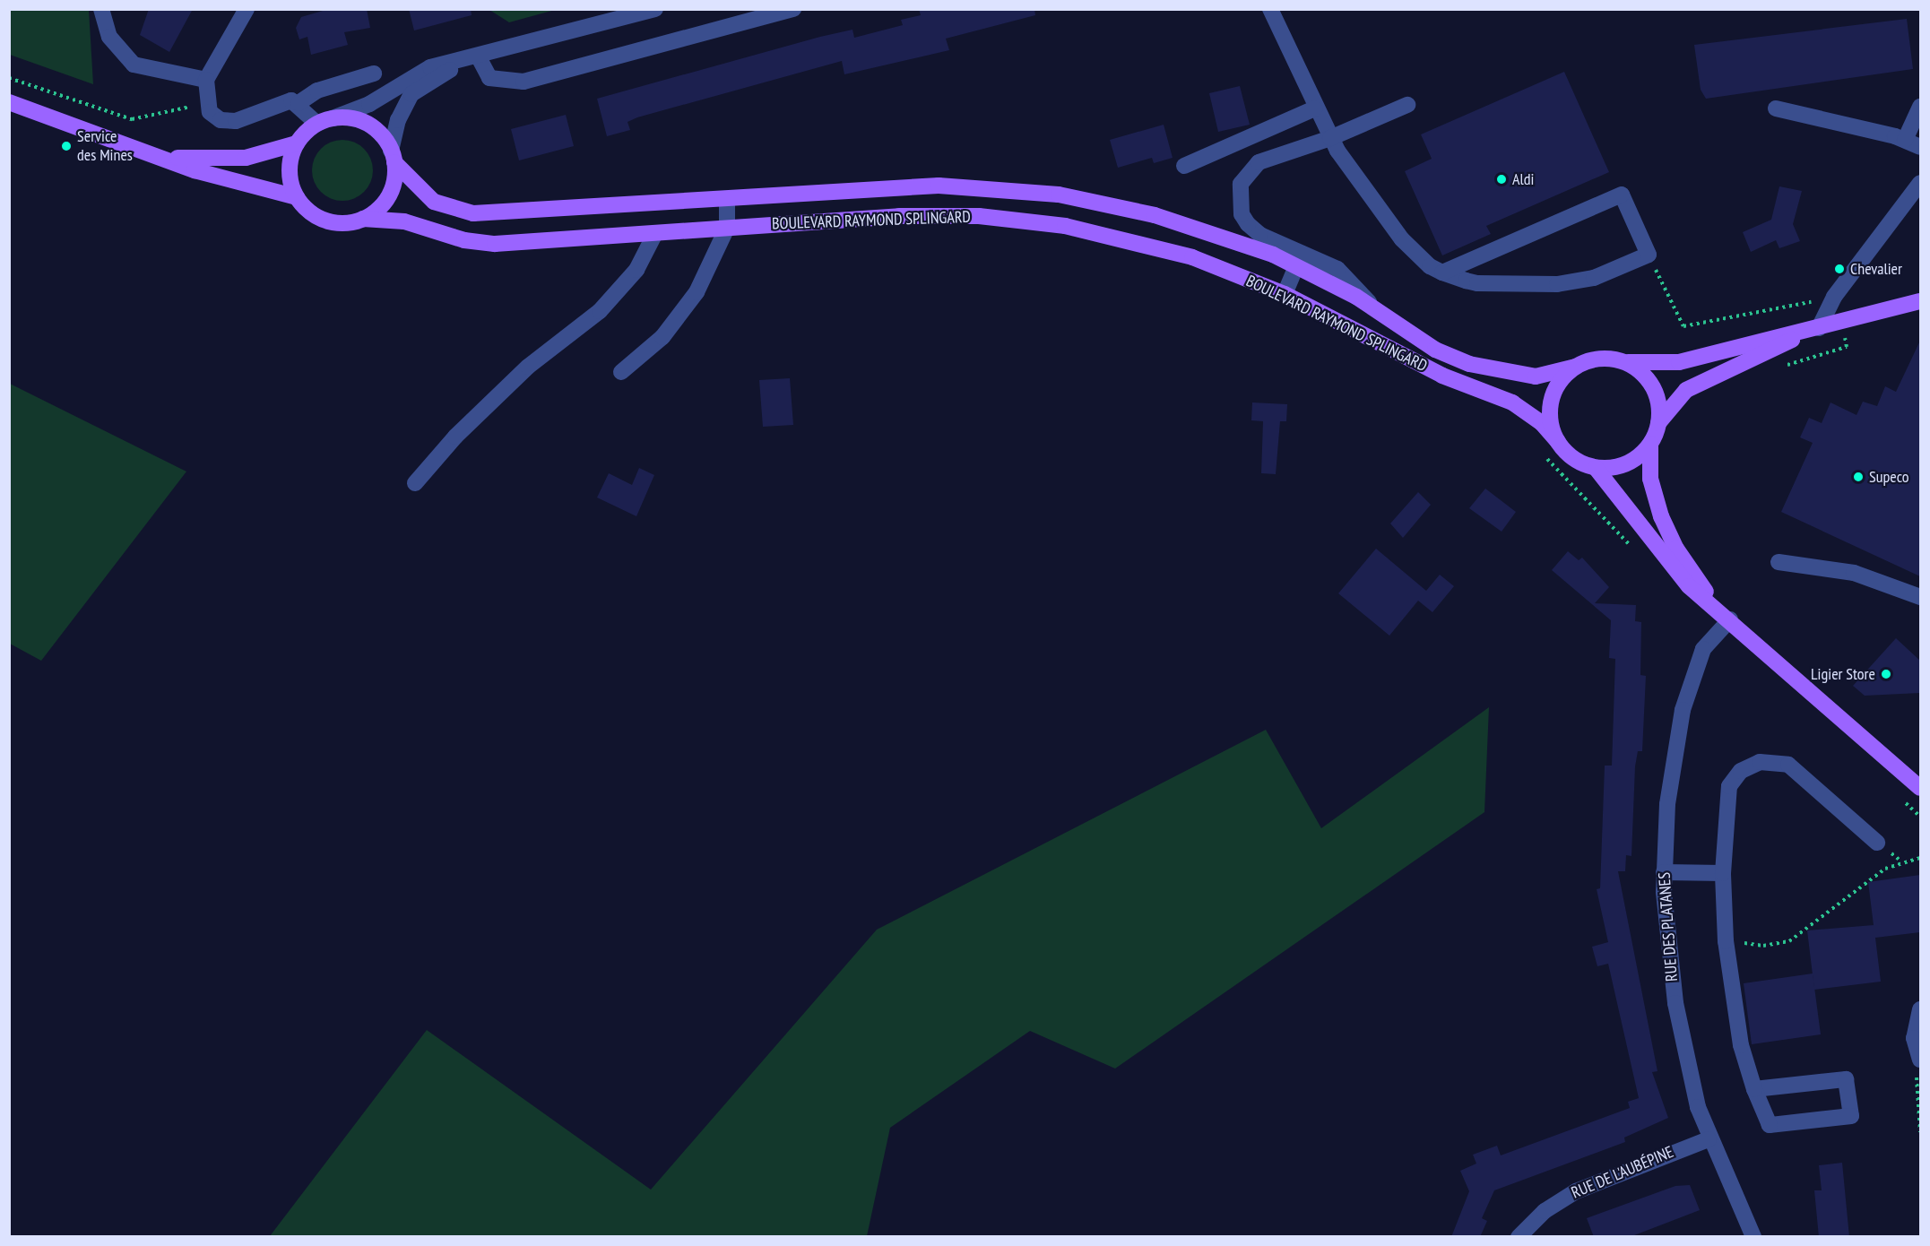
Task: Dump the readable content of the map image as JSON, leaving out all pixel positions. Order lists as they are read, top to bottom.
{
  "streets": {
    "main road": ["BOULEVARD RAYMOND SPLINGARD"],
    "street": ["RUE DES PLATANES", "RUE DE L'AUBÉPINE"]
  },
  "crossings": [
    ["RUE DES PLATANES", "RUE DE L'AUBÉPINE"]
  ],
  "places": [
    "Service des Mines",
    "Aldi",
    "Chevalier",
    "Supeco",
    "Ligier Store"
  ]
}
